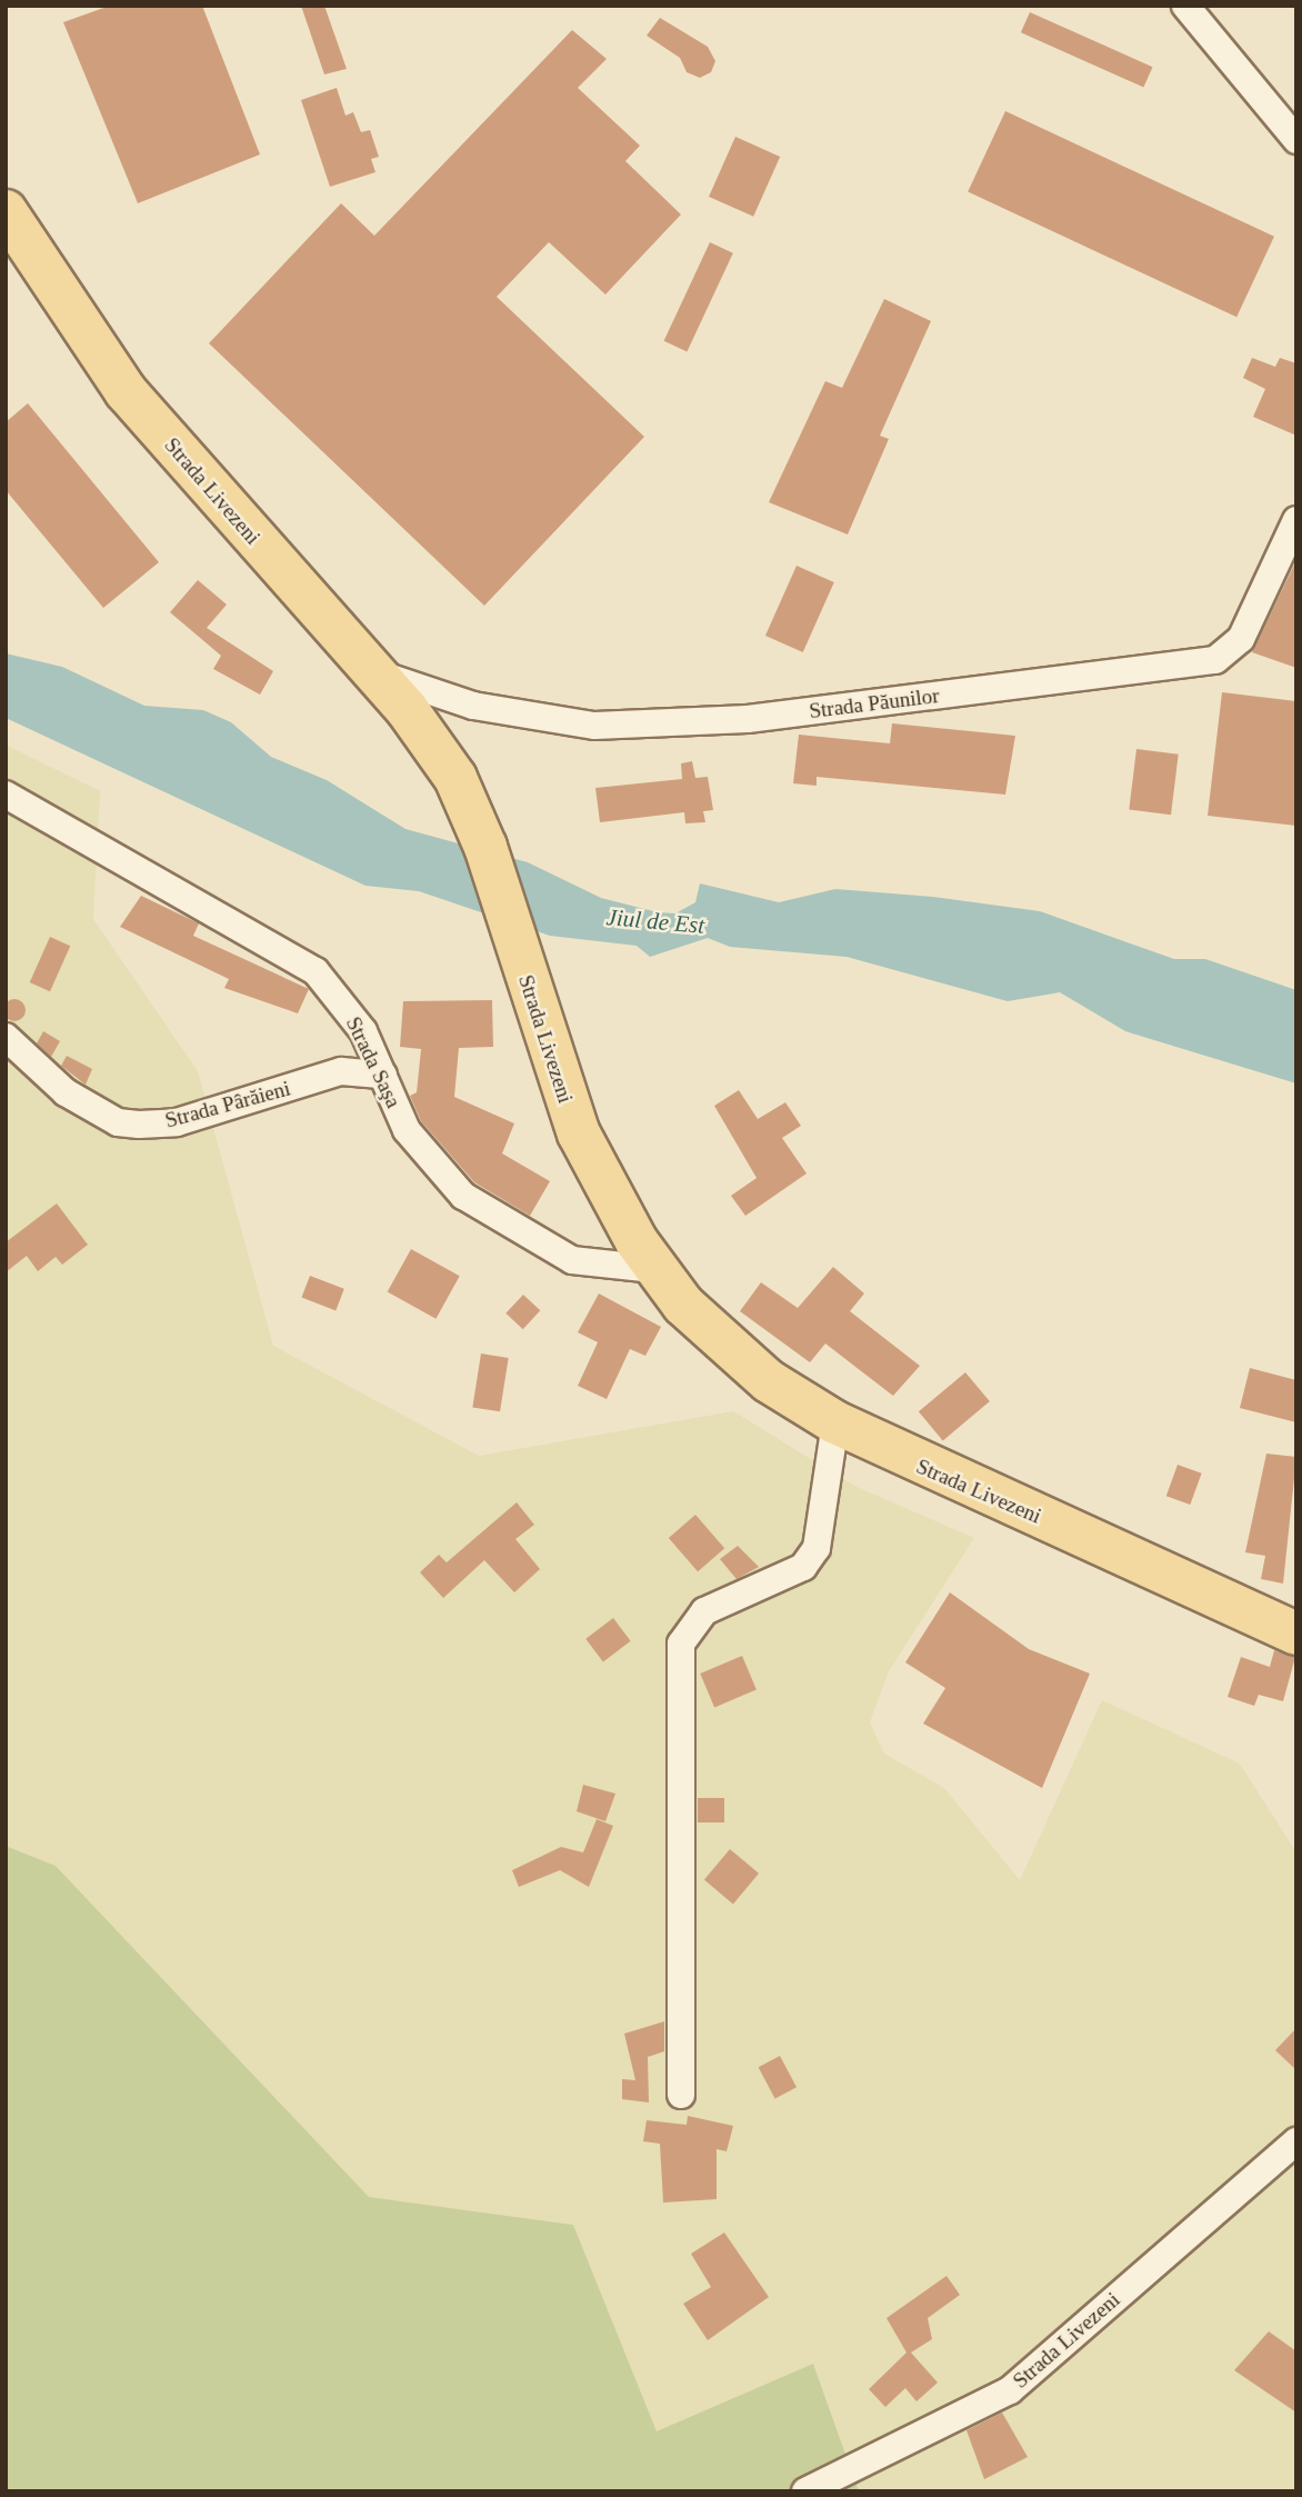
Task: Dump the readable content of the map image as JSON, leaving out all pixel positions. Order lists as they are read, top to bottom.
{
  "streets": {
    "main road": ["Strada Livezeni"],
    "street": ["Strada Păunilor", "Strada Saşa", "Strada Pârăieni"]
  },
  "crossings": [
    ["Strada Livezeni", "Strada Păunilor"],
    ["Strada Livezeni", "Strada Saşa"],
    ["Strada Saşa", "Strada Pârăieni"]
  ],
  "water": ["Jiul de Est"]
}
